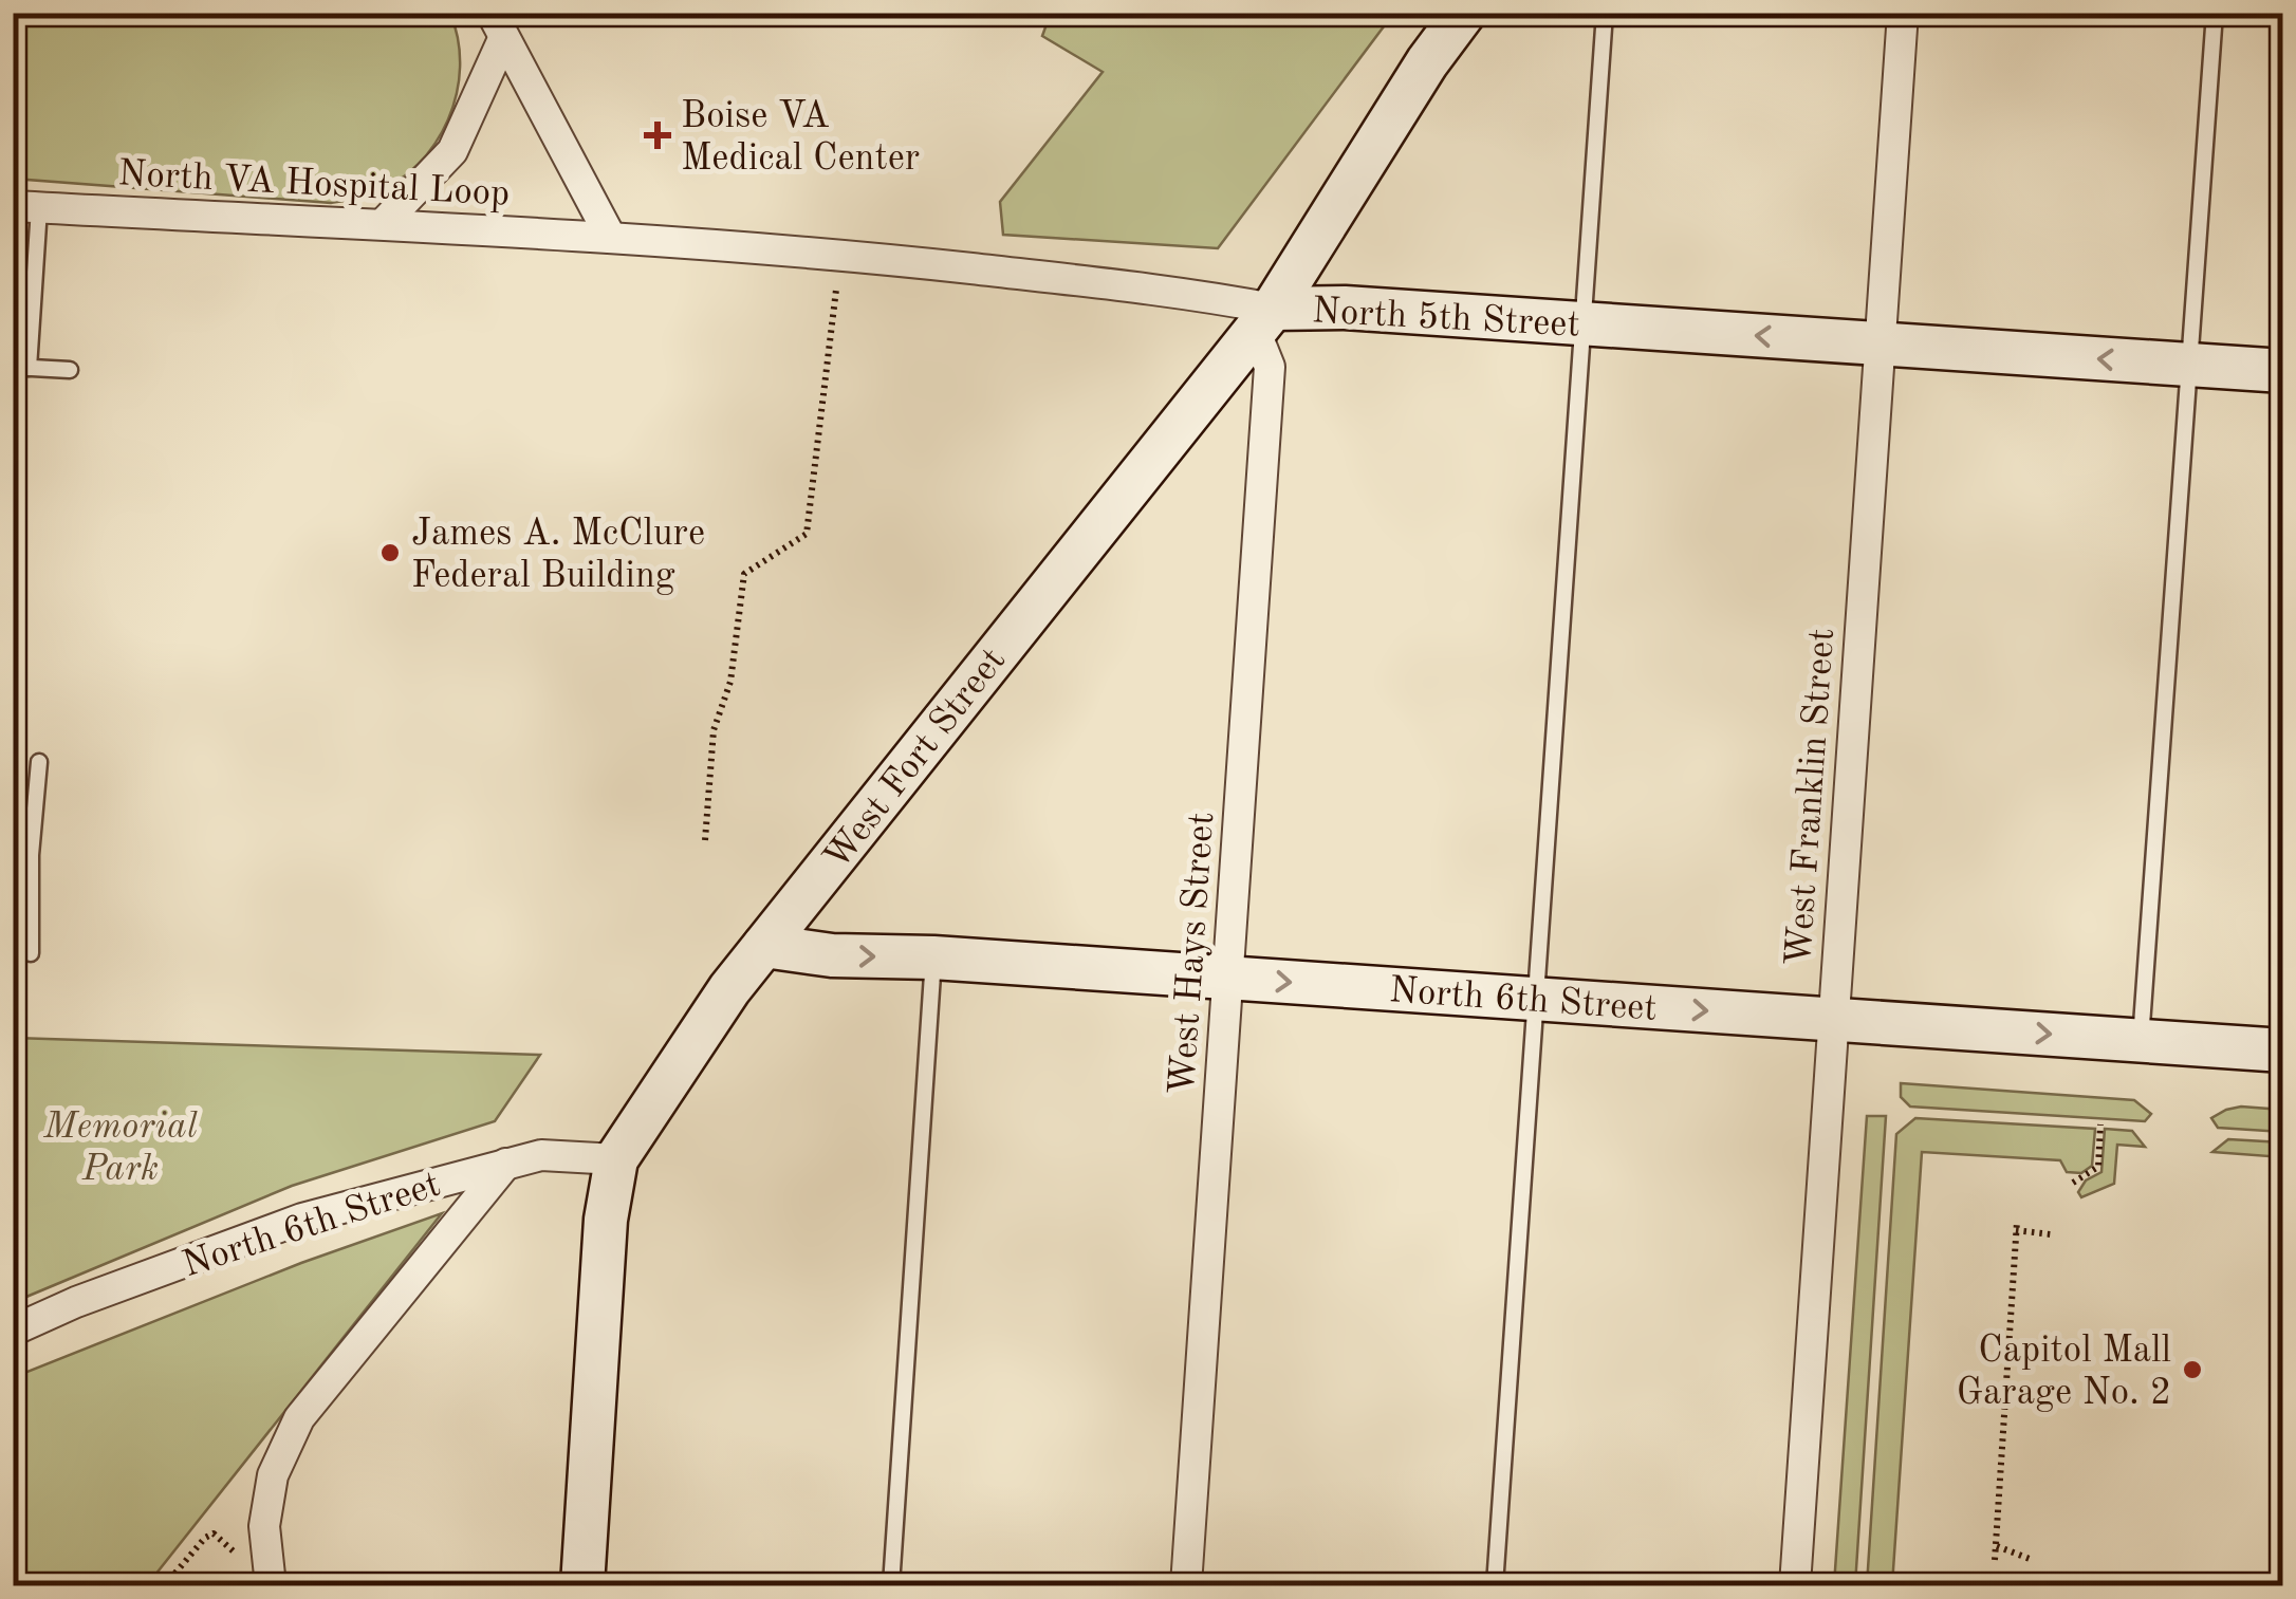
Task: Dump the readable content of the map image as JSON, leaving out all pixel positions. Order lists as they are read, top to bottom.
{
  "streets": {
    "street": [
      "North VA Hospital Loop",
      "North 5th Street",
      "West Fort Street",
      "West Franklin Street",
      "West Hays Street",
      "North 6th Street"
    ]
  },
  "crossings": [
    ["North VA Hospital Loop", "North 5th Street"],
    ["North 5th Street", "West Fort Street"],
    ["North 5th Street", "West Franklin Street"],
    ["North 5th Street", "West Hays Street"],
    ["West Fort Street", "West Hays Street"],
    ["West Fort Street", "North 6th Street"],
    ["West Franklin Street", "North 6th Street"],
    ["West Hays Street", "North 6th Street"]
  ],
  "one_way": ["North 5th Street", "North 6th Street"],
  "parks": ["Memorial Park"],
  "places": {
    "health": ["Boise VA Medical Center"],
    "other": ["James A. McClure Federal Building", "Capitol Mall Garage No. 2"]
  }
}
